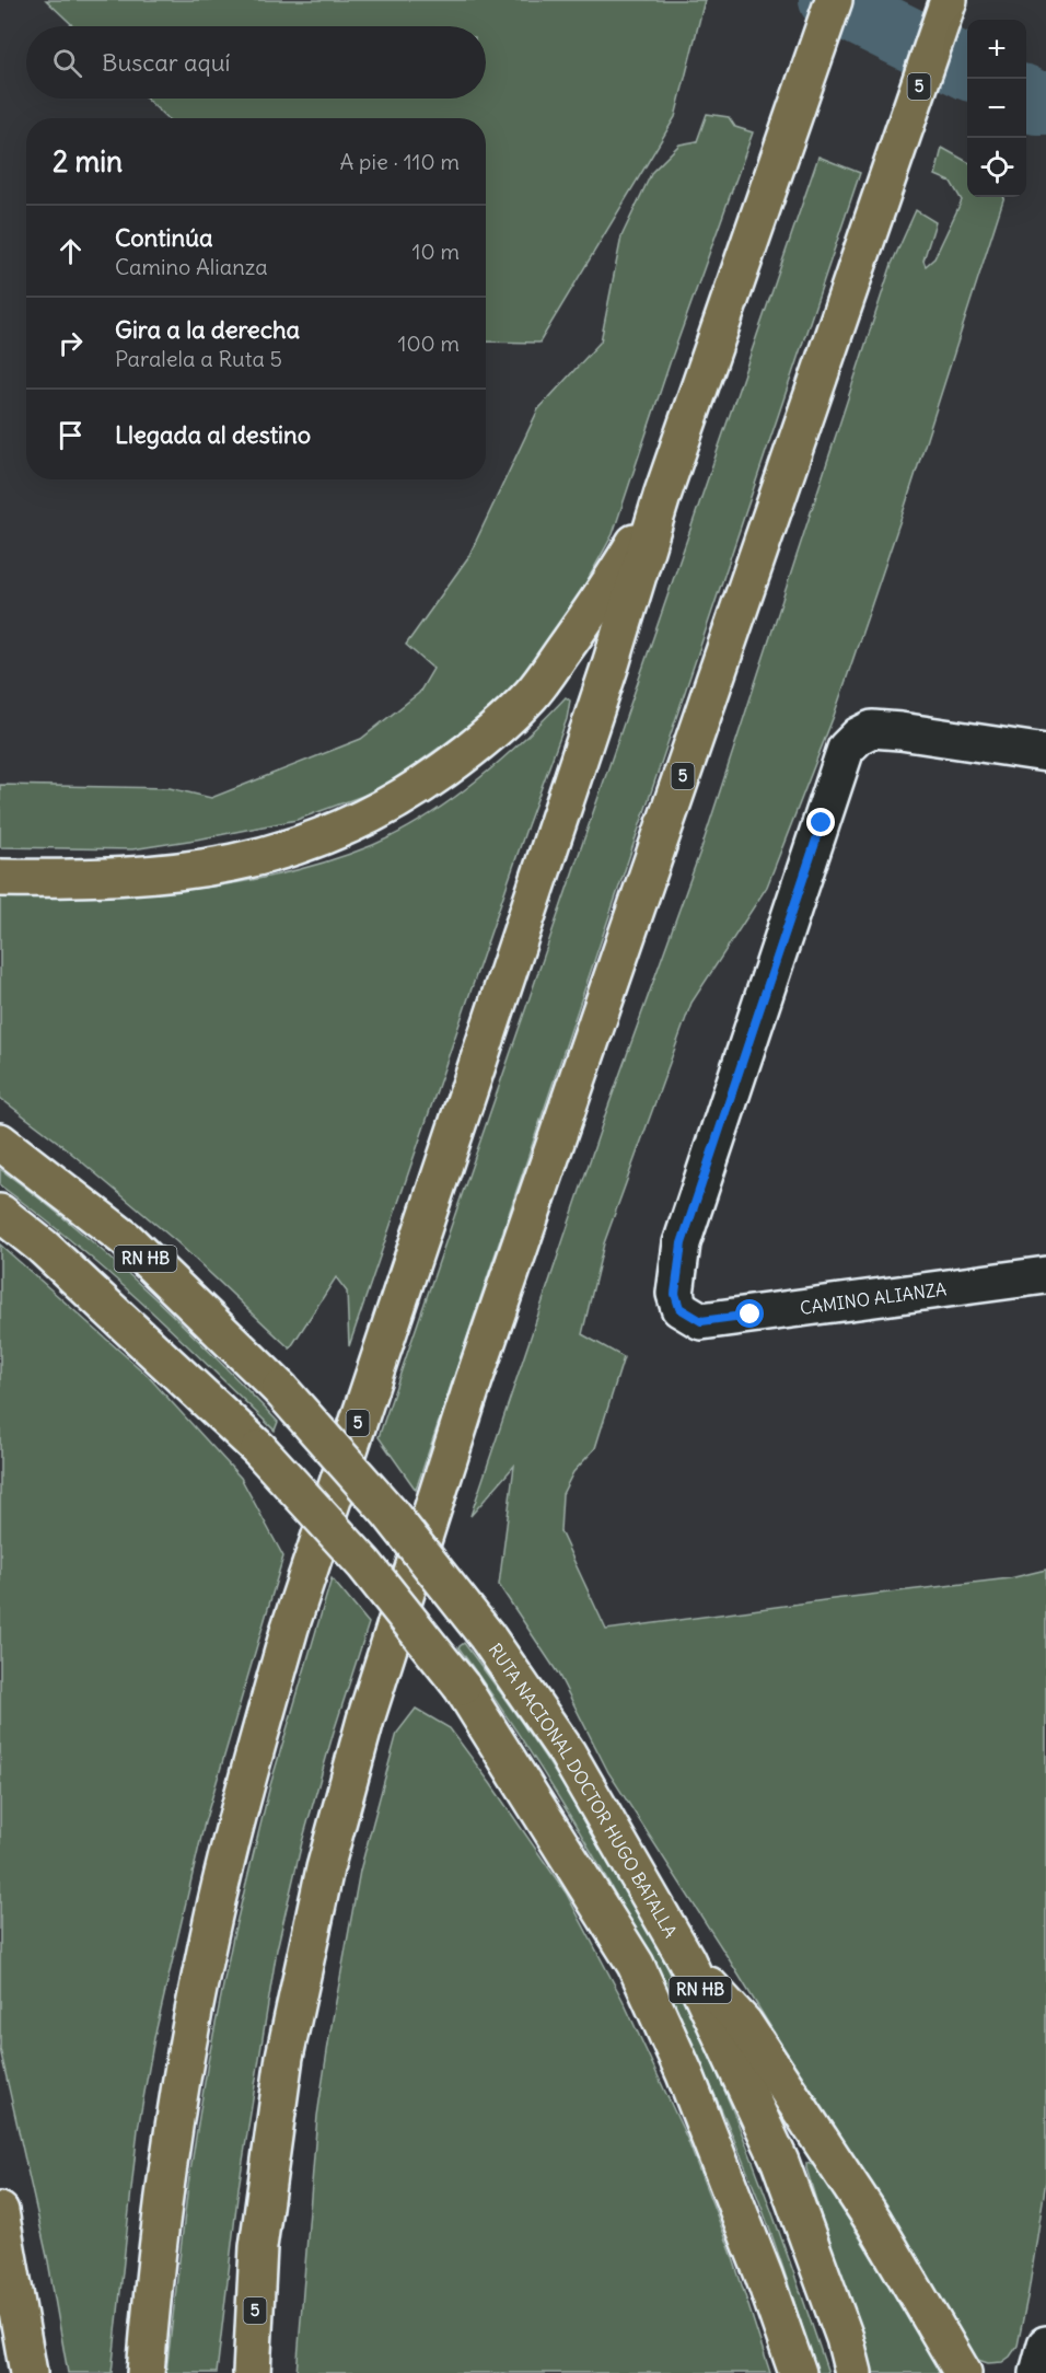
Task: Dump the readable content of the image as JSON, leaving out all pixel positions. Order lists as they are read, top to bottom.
{
  "streets": {
    "highway": ["5", "RN HB", "RUTA NACIONAL DOCTOR HUGO BATALLA"],
    "street": ["CAMINO ALIANZA"]
  },
  "page": {
    "map_buttons": ["+", "−"],
    "search": "Buscar aquí",
    "heading": ["2 min", "A pie · 110 m"],
    "list": [
      ["Continúa", "Camino Alianza", "10 m"],
      ["Gira a la derecha", "Paralela a Ruta 5", "100 m"],
      "Llegada al destino"
    ]
  }
}
